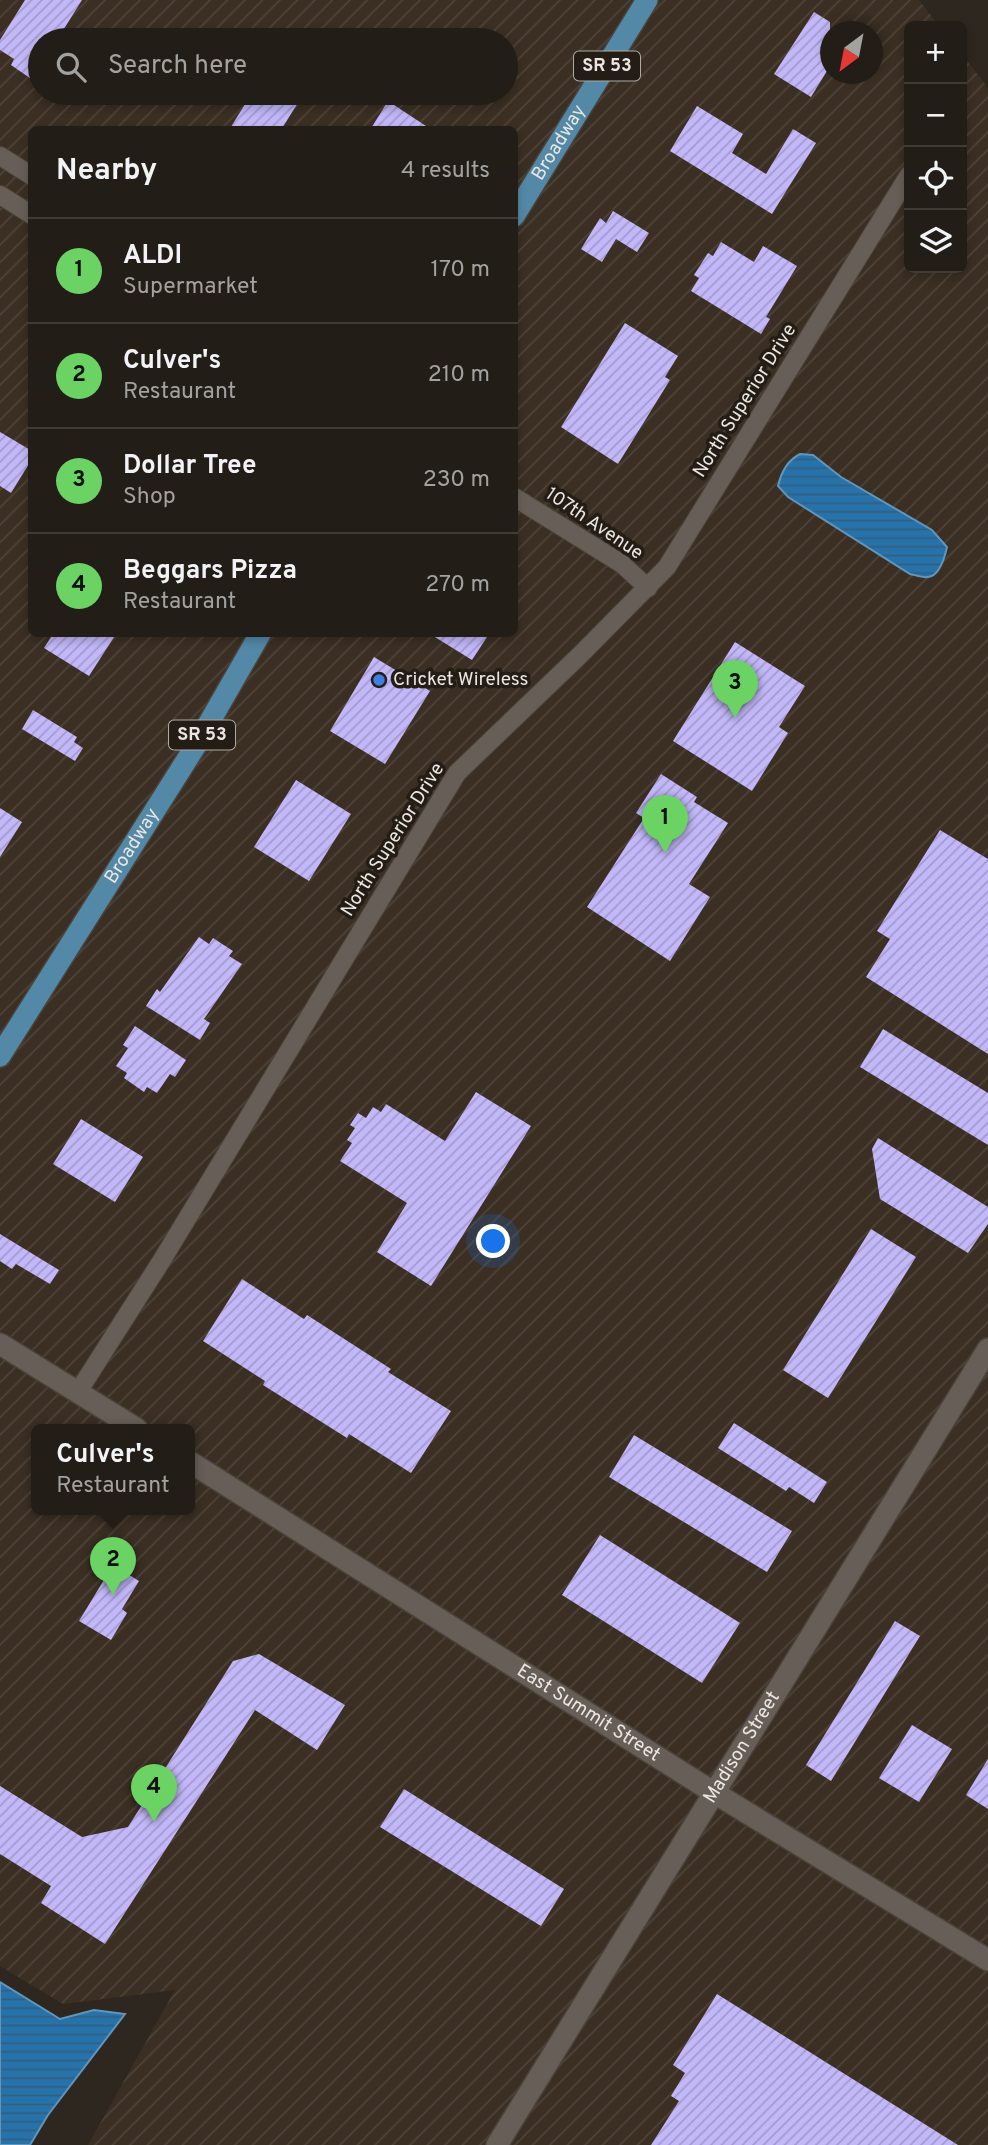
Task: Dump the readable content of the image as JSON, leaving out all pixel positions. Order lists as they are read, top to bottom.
{
  "streets": {
    "main road": ["SR 53", "Broadway"],
    "street": [
      "North Superior Drive",
      "107th Avenue",
      "East Summit Street",
      "Madison Street"
    ]
  },
  "crossings": [
    ["North Superior Drive", "107th Avenue"],
    ["East Summit Street", "Madison Street"]
  ],
  "places": ["Cricket Wireless"],
  "north": "bottom left",
  "page": {
    "map_buttons": ["+", "−"],
    "search": "Search here",
    "heading": ["Nearby", "4 results"],
    "list": [
      {
        "mark": "1",
        "name": "ALDI",
        "note": "Supermarket",
        "value": "170 m"
      },
      {
        "mark": "2",
        "name": "Culver's",
        "note": "Restaurant",
        "value": "210 m"
      },
      {
        "mark": "3",
        "name": "Dollar Tree",
        "note": "Shop",
        "value": "230 m"
      },
      {
        "mark": "4",
        "name": "Beggars Pizza",
        "note": "Restaurant",
        "value": "270 m"
      }
    ],
    "pins": [
      "3",
      "1",
      "2",
      "4"
    ],
    "popup": ["Culver's", "Restaurant"]
  }
}
